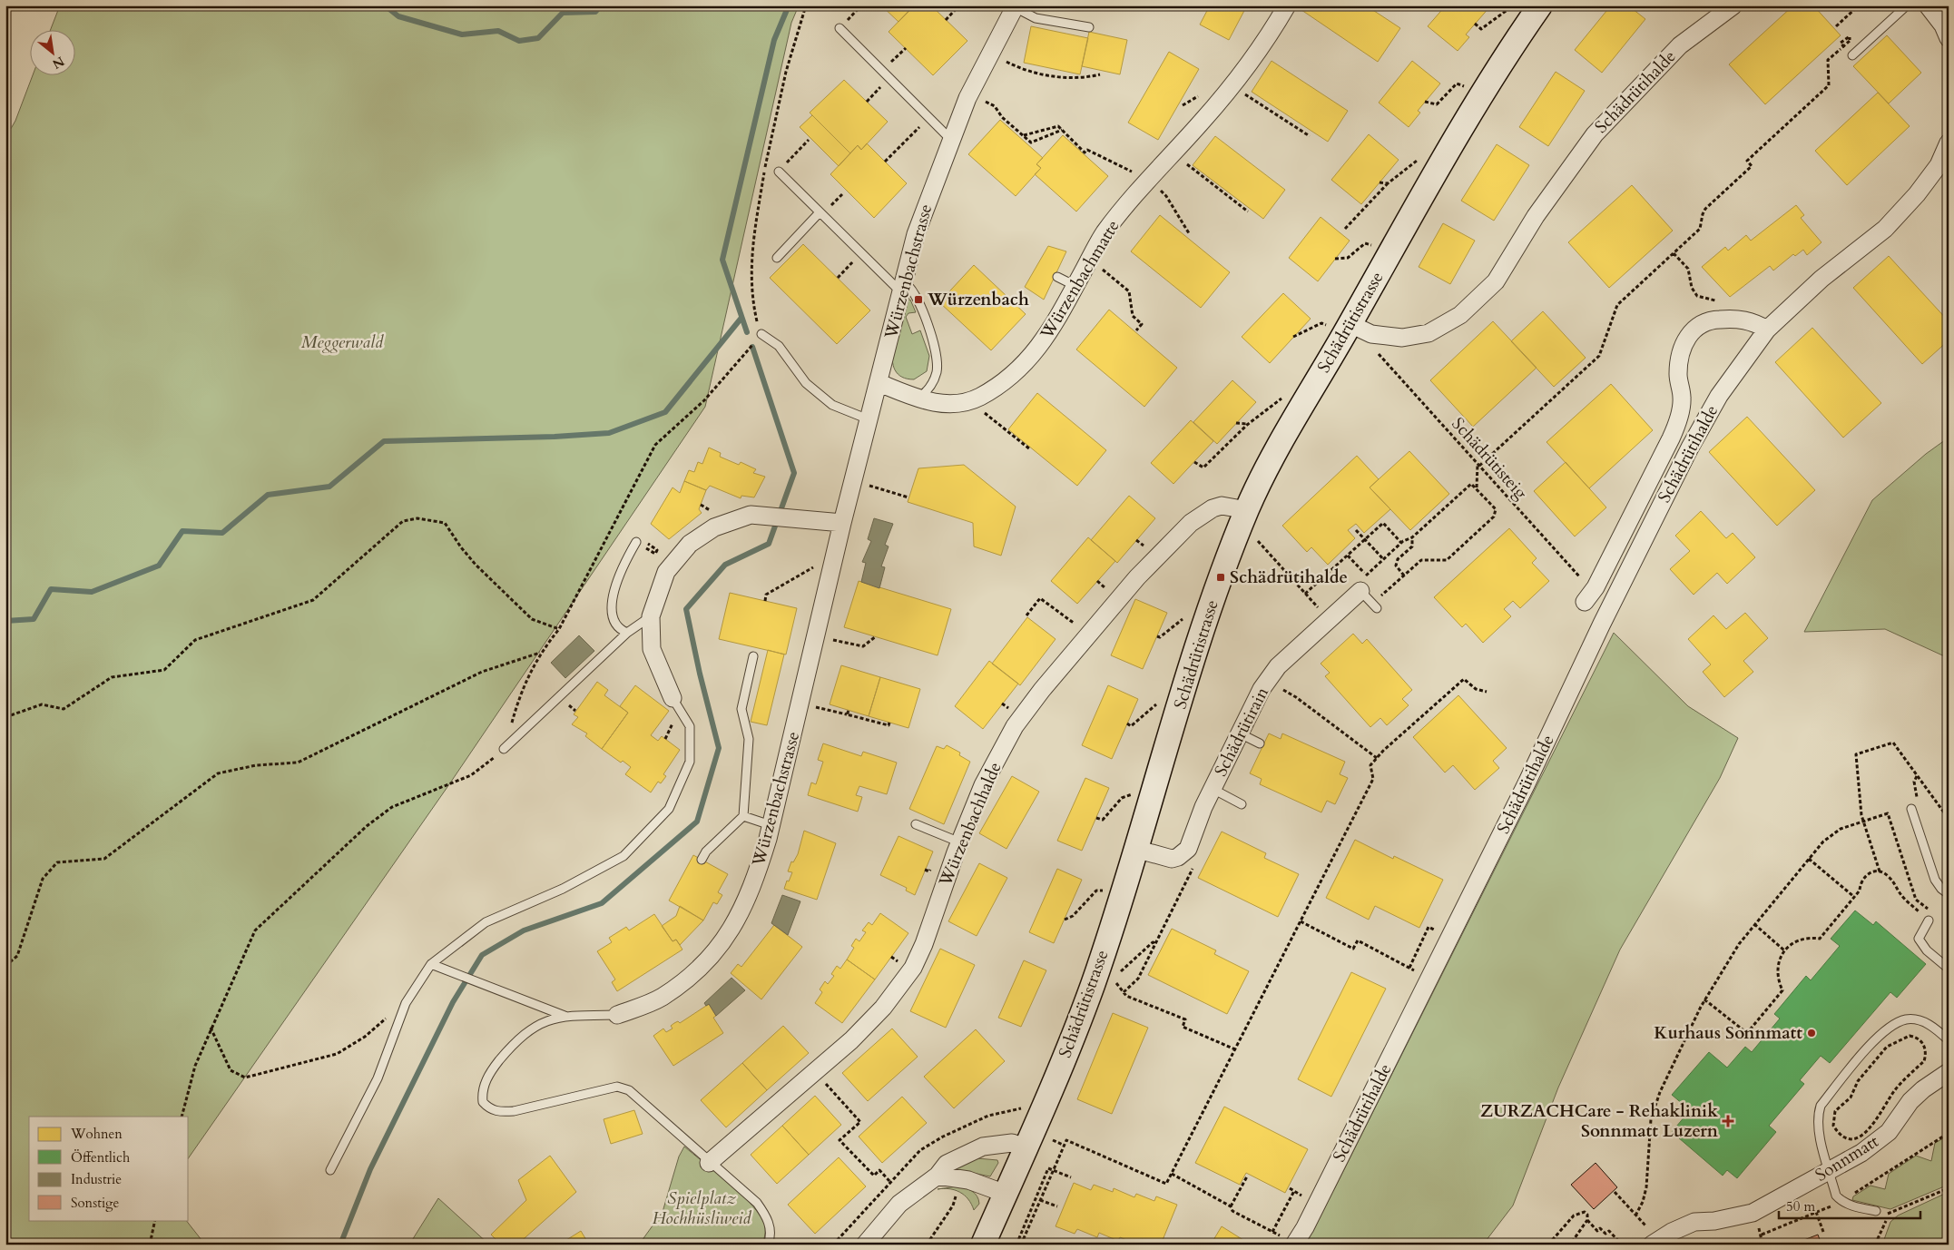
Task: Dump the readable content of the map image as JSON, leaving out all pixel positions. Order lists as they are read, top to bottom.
{
  "streets": {
    "main road": ["Schädrütistrasse"],
    "street": [
      "Schädrütihalde",
      "Würzenbachstrasse",
      "Würzenbachmatte",
      "Schädrütirain",
      "Würzenbachhalde",
      "Sonnmatt"
    ],
    "path": ["Schädrütisteig"]
  },
  "crossings": [
    ["Schädrütihalde", "Schädrütistrasse"],
    ["Würzenbachstrasse", "Würzenbachmatte"],
    ["Schädrütistrasse", "Würzenbachhalde"]
  ],
  "parks": ["Meggerwald", "Spielplatz Hochhüsliweid"],
  "places": {
    "transit": ["Würzenbach", "Schädrütihalde"],
    "other": ["Kurhaus Sonnmatt"],
    "health": ["ZURZACHCare - Rehaklinik Sonnmatt Luzern"]
  },
  "legend": [
    "Wohnen",
    "Öffentlich",
    "Industrie",
    "Sonstige"
  ],
  "scale_bar": "50 m",
  "north": "bottom right"
}
